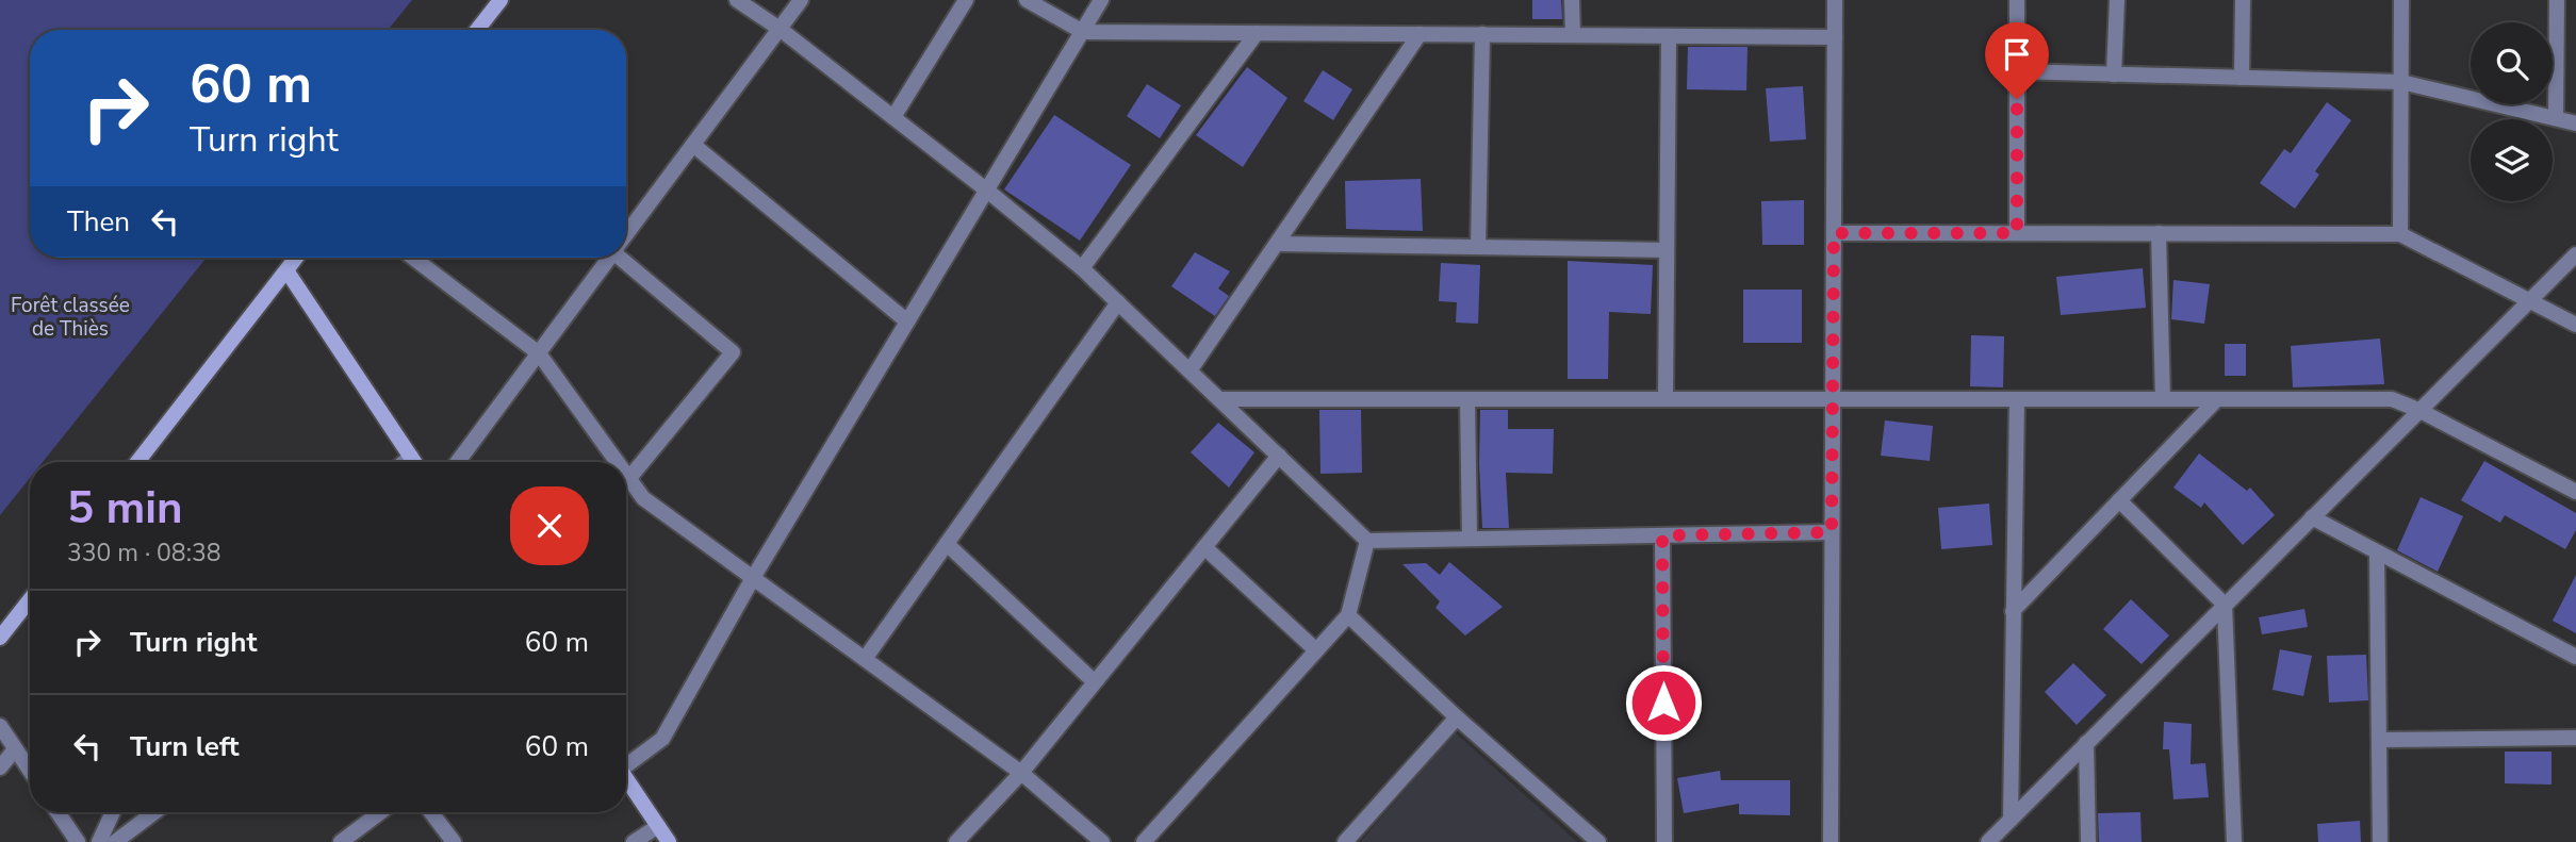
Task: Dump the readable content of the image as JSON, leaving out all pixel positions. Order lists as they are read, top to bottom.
{
  "parks": ["Forêt classée de Thiès"],
  "page": {
    "turn": ["60 m", "Turn right"],
    "then": "Then",
    "heading": ["5 min", "330 m · 08:38"],
    "list": [
      {
        "name": "Turn right",
        "value": "60 m"
      },
      {
        "name": "Turn left",
        "value": "60 m"
      }
    ]
  }
}
